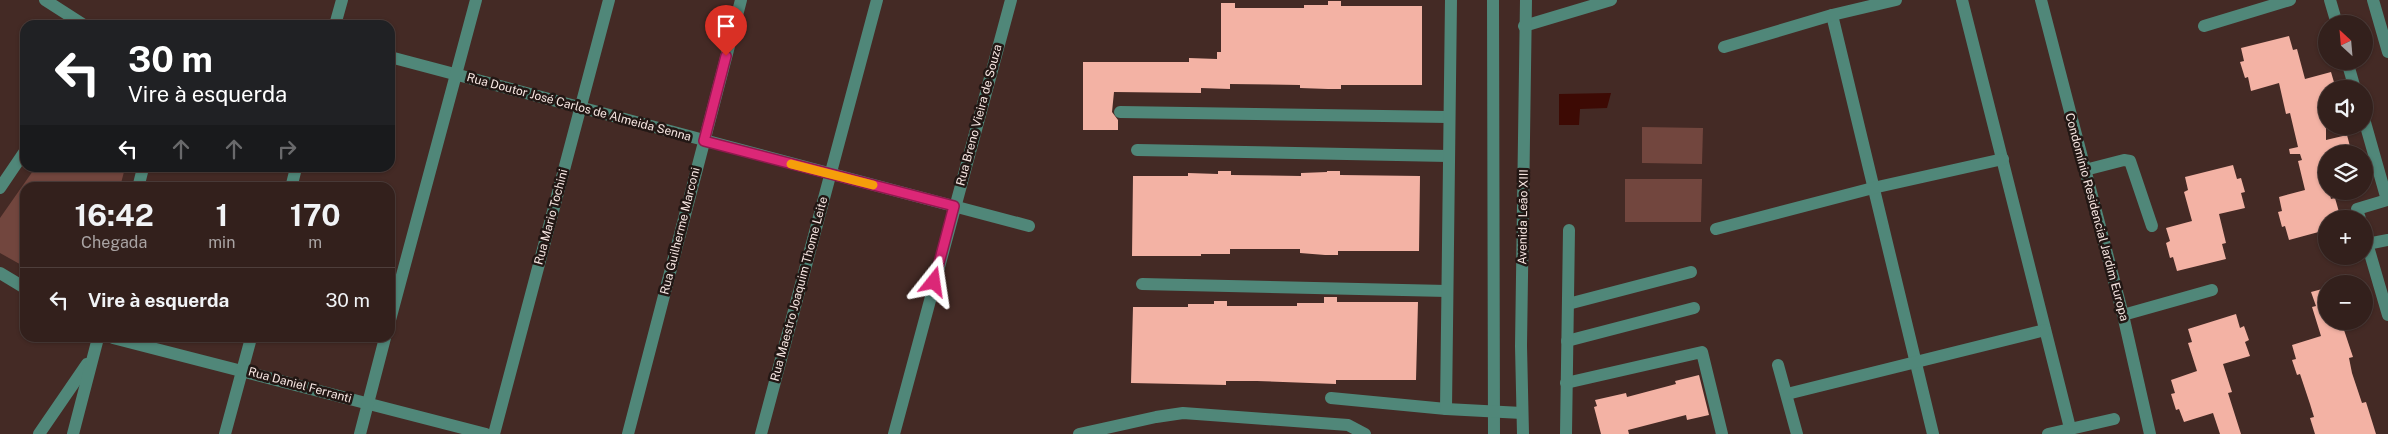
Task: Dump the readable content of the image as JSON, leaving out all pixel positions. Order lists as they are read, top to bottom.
{
  "streets": {
    "street": [
      "Rua Doutor José Carlos de Almeida Senna",
      "Rua Breno Vieira de Souza",
      "Rua Mario Tochini",
      "Avenida Leão XIII",
      "Condomínio Residencial Jardim Europa",
      "Rua Guilherme Marconi",
      "Rua Maestro Joaquim Thome Leite",
      "Rua Daniel Ferranti"
    ]
  },
  "crossings": [
    ["Rua Doutor José Carlos de Almeida Senna", "Rua Breno Vieira de Souza"],
    ["Rua Doutor José Carlos de Almeida Senna", "Rua Mario Tochini"],
    ["Rua Doutor José Carlos de Almeida Senna", "Rua Guilherme Marconi"],
    ["Rua Doutor José Carlos de Almeida Senna", "Rua Maestro Joaquim Thome Leite"]
  ],
  "north": "top left",
  "page": {
    "map_buttons": ["+", "−"],
    "turn": ["30 m", "Vire à esquerda"],
    "eta": [
      "16:42",
      "Chegada",
      "1",
      "min",
      "170",
      "m"
    ],
    "list": [
      {
        "name": "Vire à esquerda",
        "value": "30 m"
      }
    ]
  }
}
